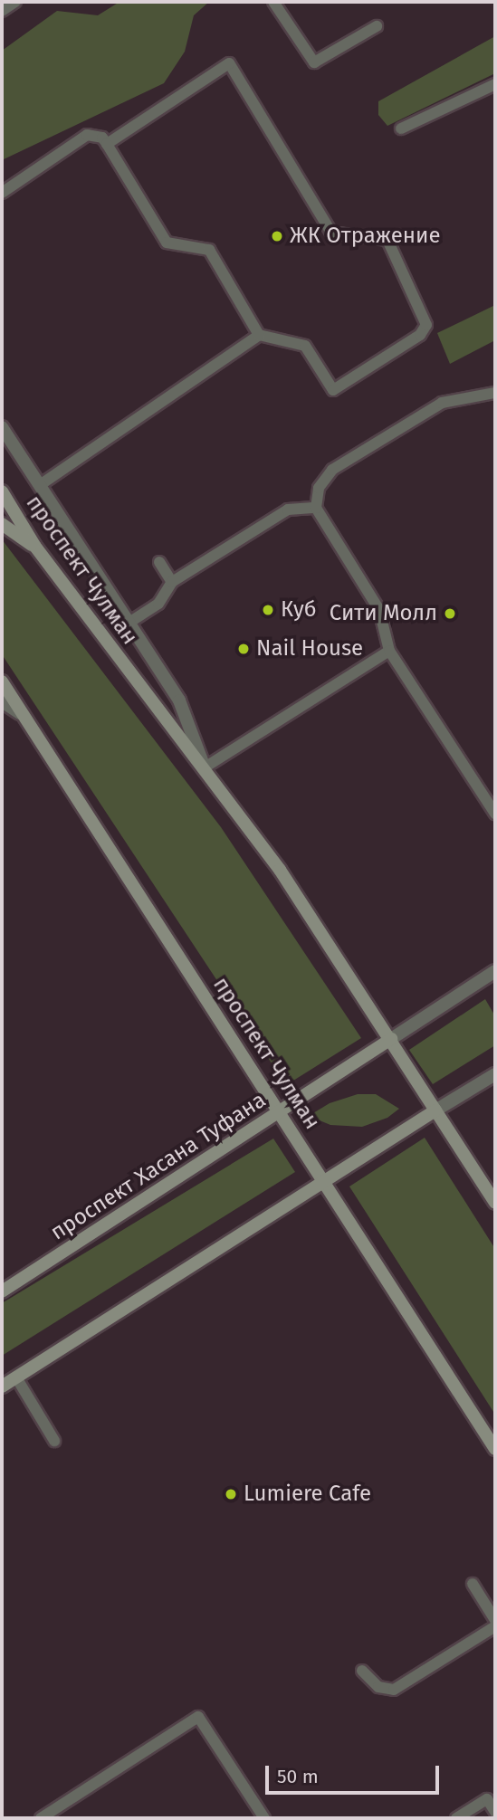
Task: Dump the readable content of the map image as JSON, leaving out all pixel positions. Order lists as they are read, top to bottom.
{
  "streets": {
    "main road": ["проспект Чулман", "проспект Хасана Туфана"]
  },
  "crossings": [
    ["проспект Чулман", "проспект Хасана Туфана"]
  ],
  "places": [
    "ЖК Отражение",
    "Куб",
    "Сити Молл",
    "Nail House",
    "Lumiere Cafe"
  ],
  "scale_bar": "50 m"
}
